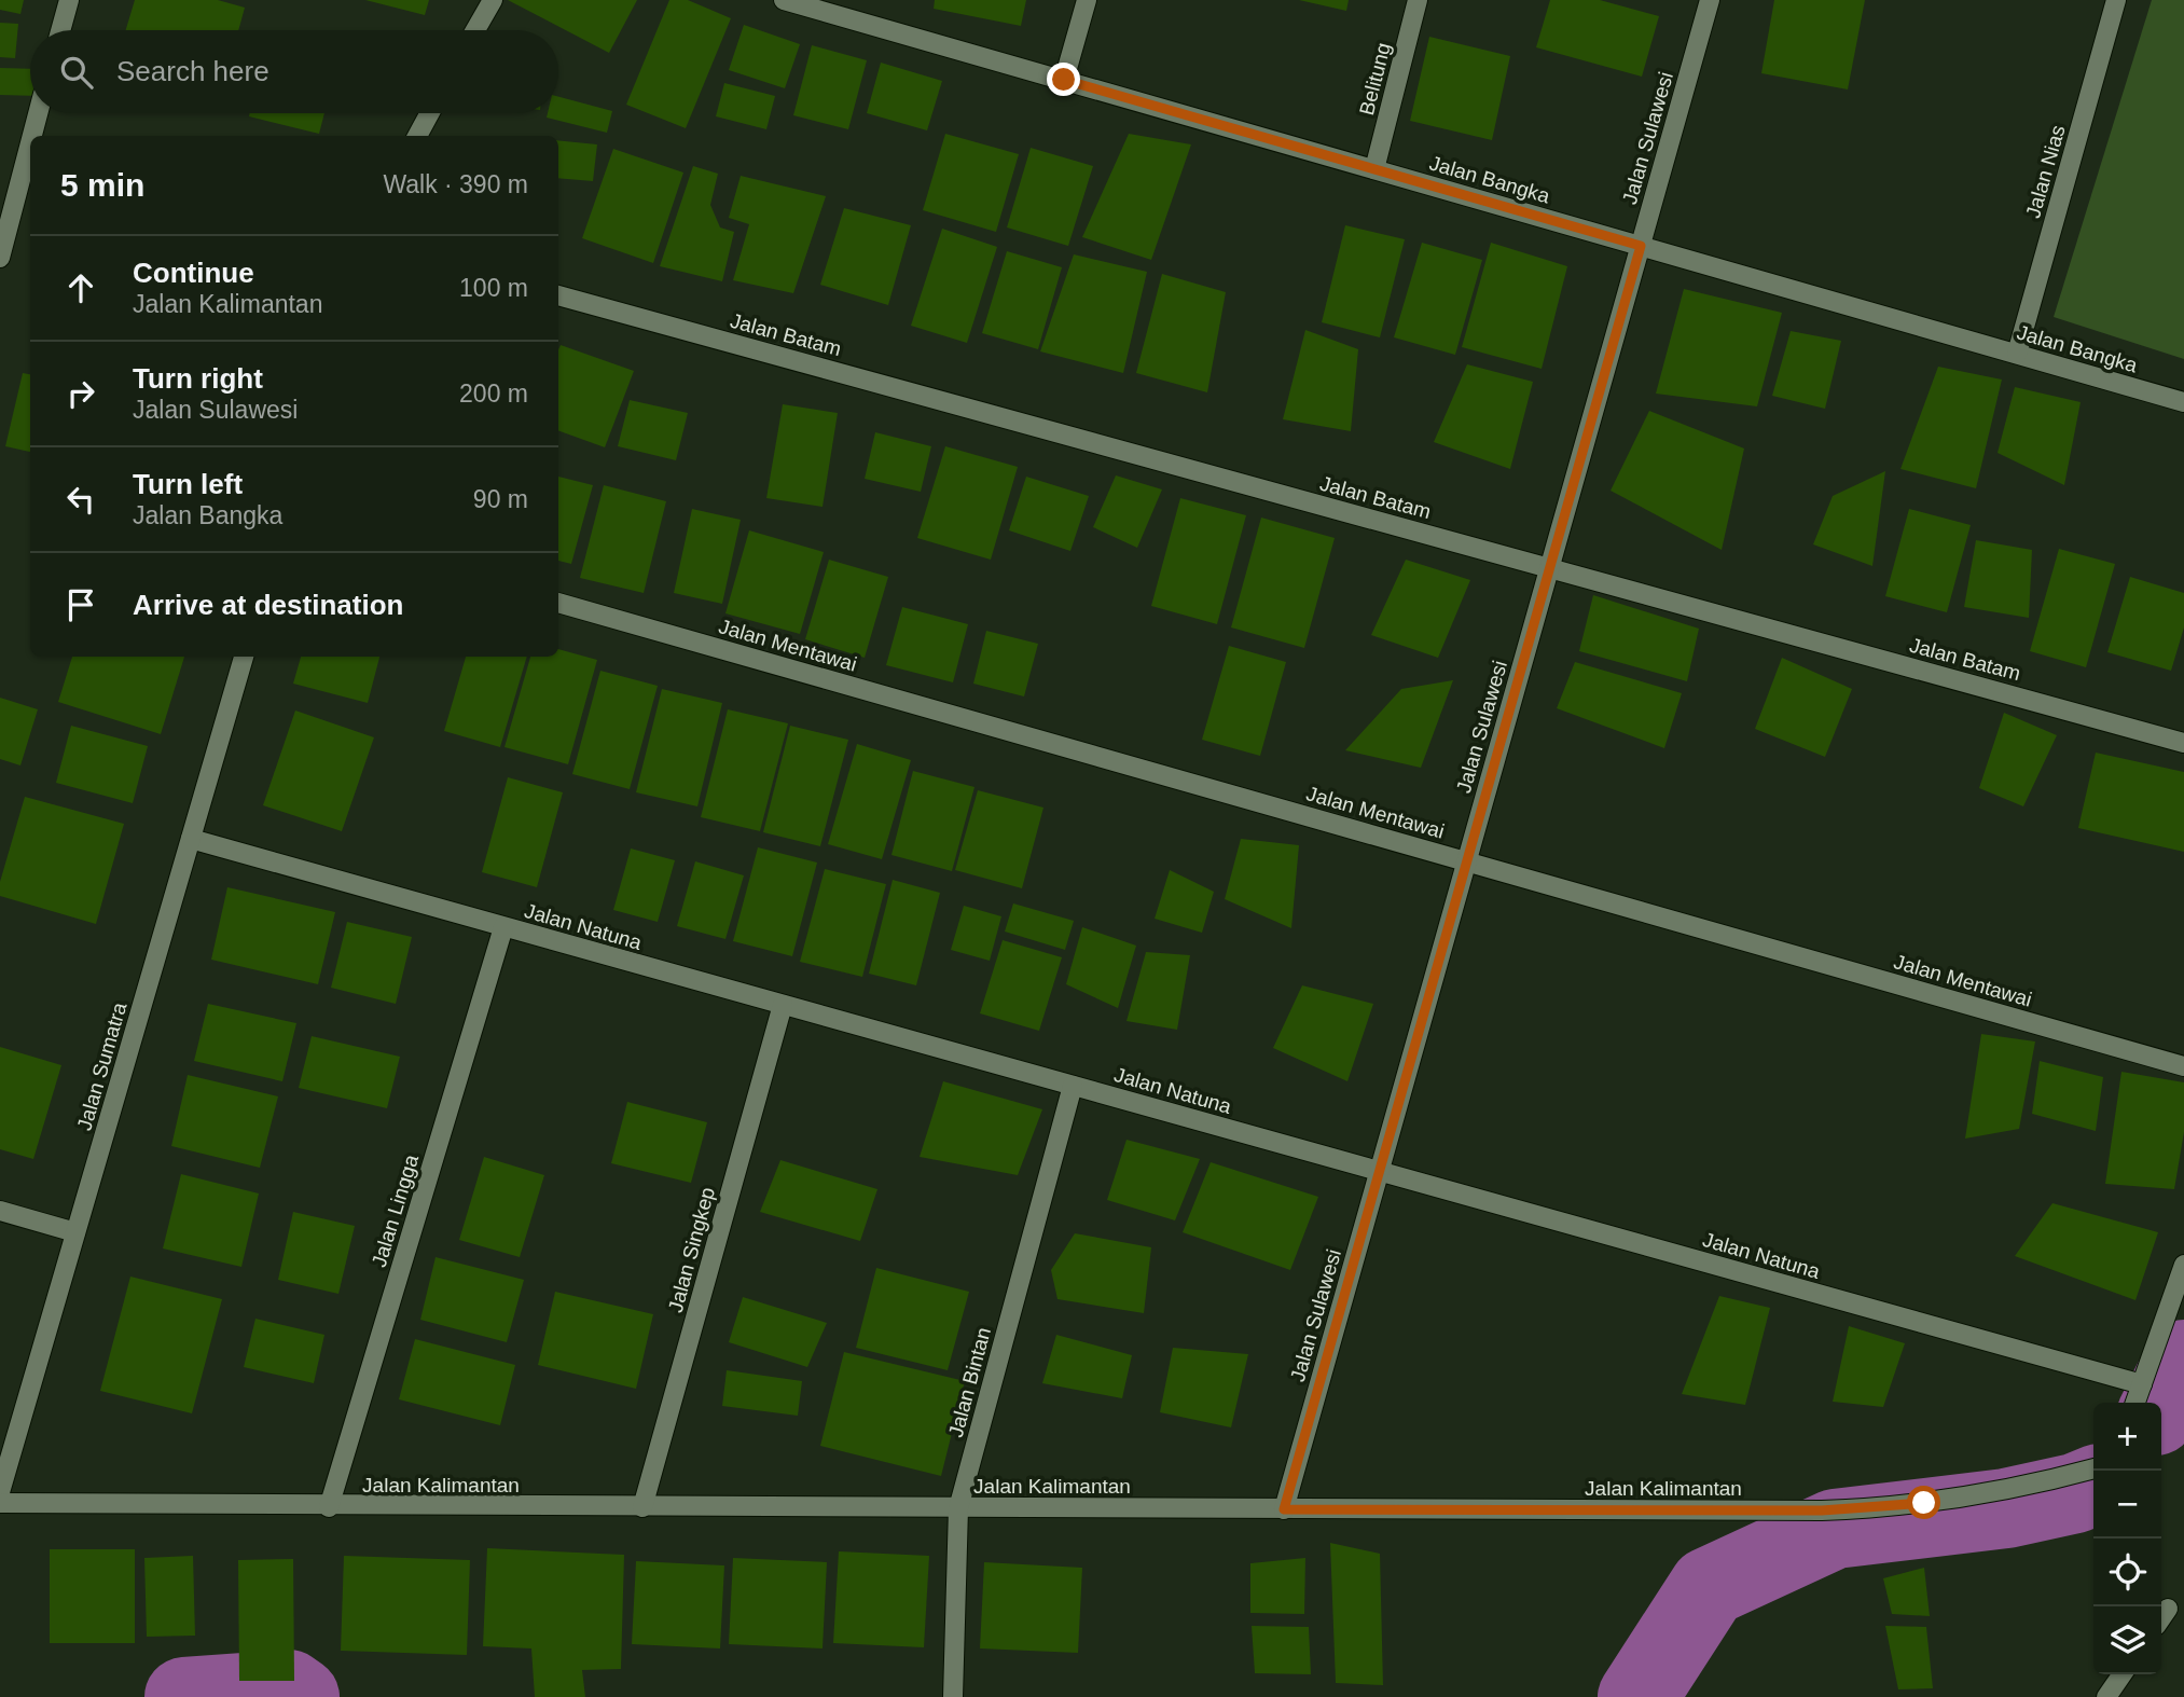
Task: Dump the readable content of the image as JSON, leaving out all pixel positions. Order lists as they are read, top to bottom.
{
  "streets": {
    "street": [
      "Belitung",
      "Jalan Sulawesi",
      "Jalan Nias",
      "Jalan Bangka",
      "Jalan Batam",
      "Jalan Mentawai",
      "Jalan Natuna",
      "Jalan Sumatra",
      "Jalan Lingga",
      "Jalan Singkep",
      "Jalan Bintan",
      "Jalan Kalimantan"
    ]
  },
  "crossings": [
    ["Belitung", "Jalan Bangka"],
    ["Jalan Sulawesi", "Jalan Bangka"],
    ["Jalan Sulawesi", "Jalan Batam"],
    ["Jalan Sulawesi", "Jalan Mentawai"],
    ["Jalan Sulawesi", "Jalan Natuna"],
    ["Jalan Sulawesi", "Jalan Kalimantan"],
    ["Jalan Nias", "Jalan Bangka"],
    ["Jalan Natuna", "Jalan Sumatra"],
    ["Jalan Natuna", "Jalan Lingga"],
    ["Jalan Natuna", "Jalan Singkep"],
    ["Jalan Natuna", "Jalan Bintan"],
    ["Jalan Lingga", "Jalan Kalimantan"],
    ["Jalan Singkep", "Jalan Kalimantan"],
    ["Jalan Bintan", "Jalan Kalimantan"]
  ],
  "page": {
    "search": "Search here",
    "heading": ["5 min", "Walk · 390 m"],
    "list": [
      ["Continue", "Jalan Kalimantan", "100 m"],
      ["Turn right", "Jalan Sulawesi", "200 m"],
      ["Turn left", "Jalan Bangka", "90 m"],
      "Arrive at destination"
    ],
    "map_buttons": ["+", "−"]
  }
}
